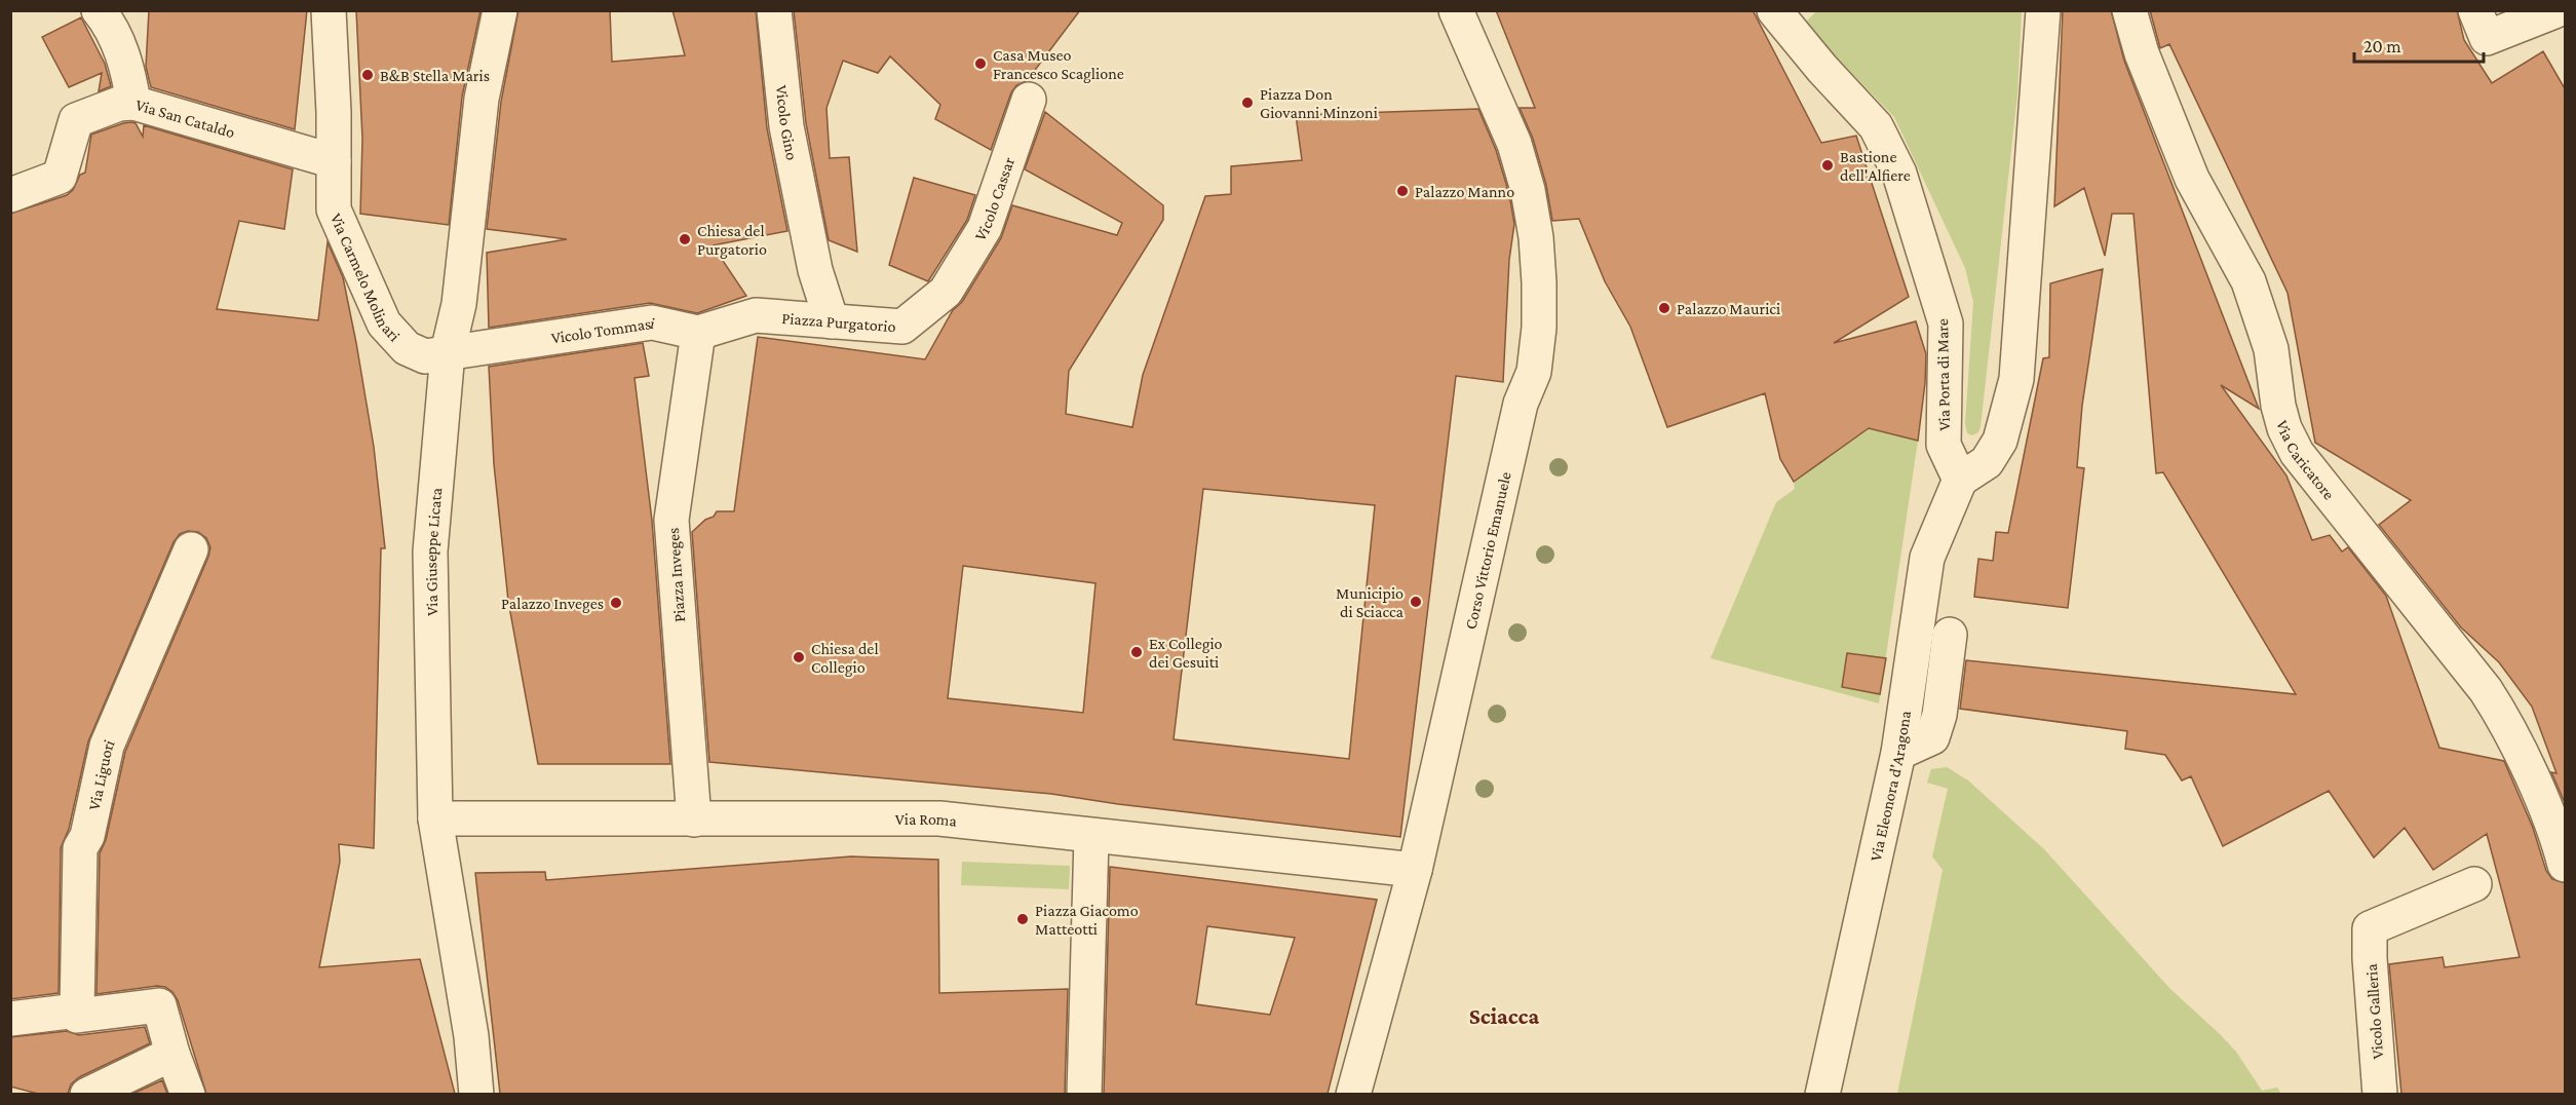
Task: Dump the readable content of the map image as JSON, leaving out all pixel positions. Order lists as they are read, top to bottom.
{
  "streets": {
    "street": [
      "Via San Cataldo",
      "Vicolo Gino",
      "Vicolo Cassar",
      "Via Carmelo Molinari",
      "Piazza Purgatorio",
      "Vicolo Tommasi",
      "Via Porta di Mare",
      "Via Caricatore",
      "Corso Vittorio Emanuele",
      "Via Giuseppe Licata",
      "Piazza Inveges",
      "Via Liguori",
      "Via Eleonora d'Aragona",
      "Via Roma",
      "Vicolo Galleria"
    ]
  },
  "crossings": [
    ["Via San Cataldo", "Via Carmelo Molinari"],
    ["Vicolo Gino", "Piazza Purgatorio"],
    ["Vicolo Cassar", "Piazza Purgatorio"],
    ["Via Carmelo Molinari", "Vicolo Tommasi"],
    ["Via Carmelo Molinari", "Via Giuseppe Licata"],
    ["Piazza Purgatorio", "Vicolo Tommasi"],
    ["Vicolo Tommasi", "Via Giuseppe Licata"],
    ["Vicolo Tommasi", "Piazza Inveges"],
    ["Via Porta di Mare", "Via Eleonora d'Aragona"],
    ["Corso Vittorio Emanuele", "Via Roma"],
    ["Via Giuseppe Licata", "Via Roma"],
    ["Piazza Inveges", "Via Roma"]
  ],
  "districts": ["Sciacca"],
  "places": [
    "Casa Museo Francesco Scaglione",
    "B&B Stella Maris",
    "Piazza Don Giovanni Minzoni",
    "Bastione dell'Alfiere",
    "Palazzo Manno",
    "Chiesa del Purgatorio",
    "Palazzo Maurici",
    "Municipio di Sciacca",
    "Palazzo Inveges",
    "Ex Collegio dei Gesuiti",
    "Chiesa del Collegio",
    "Piazza Giacomo Matteotti"
  ],
  "scale_bar": "20 m"
}
